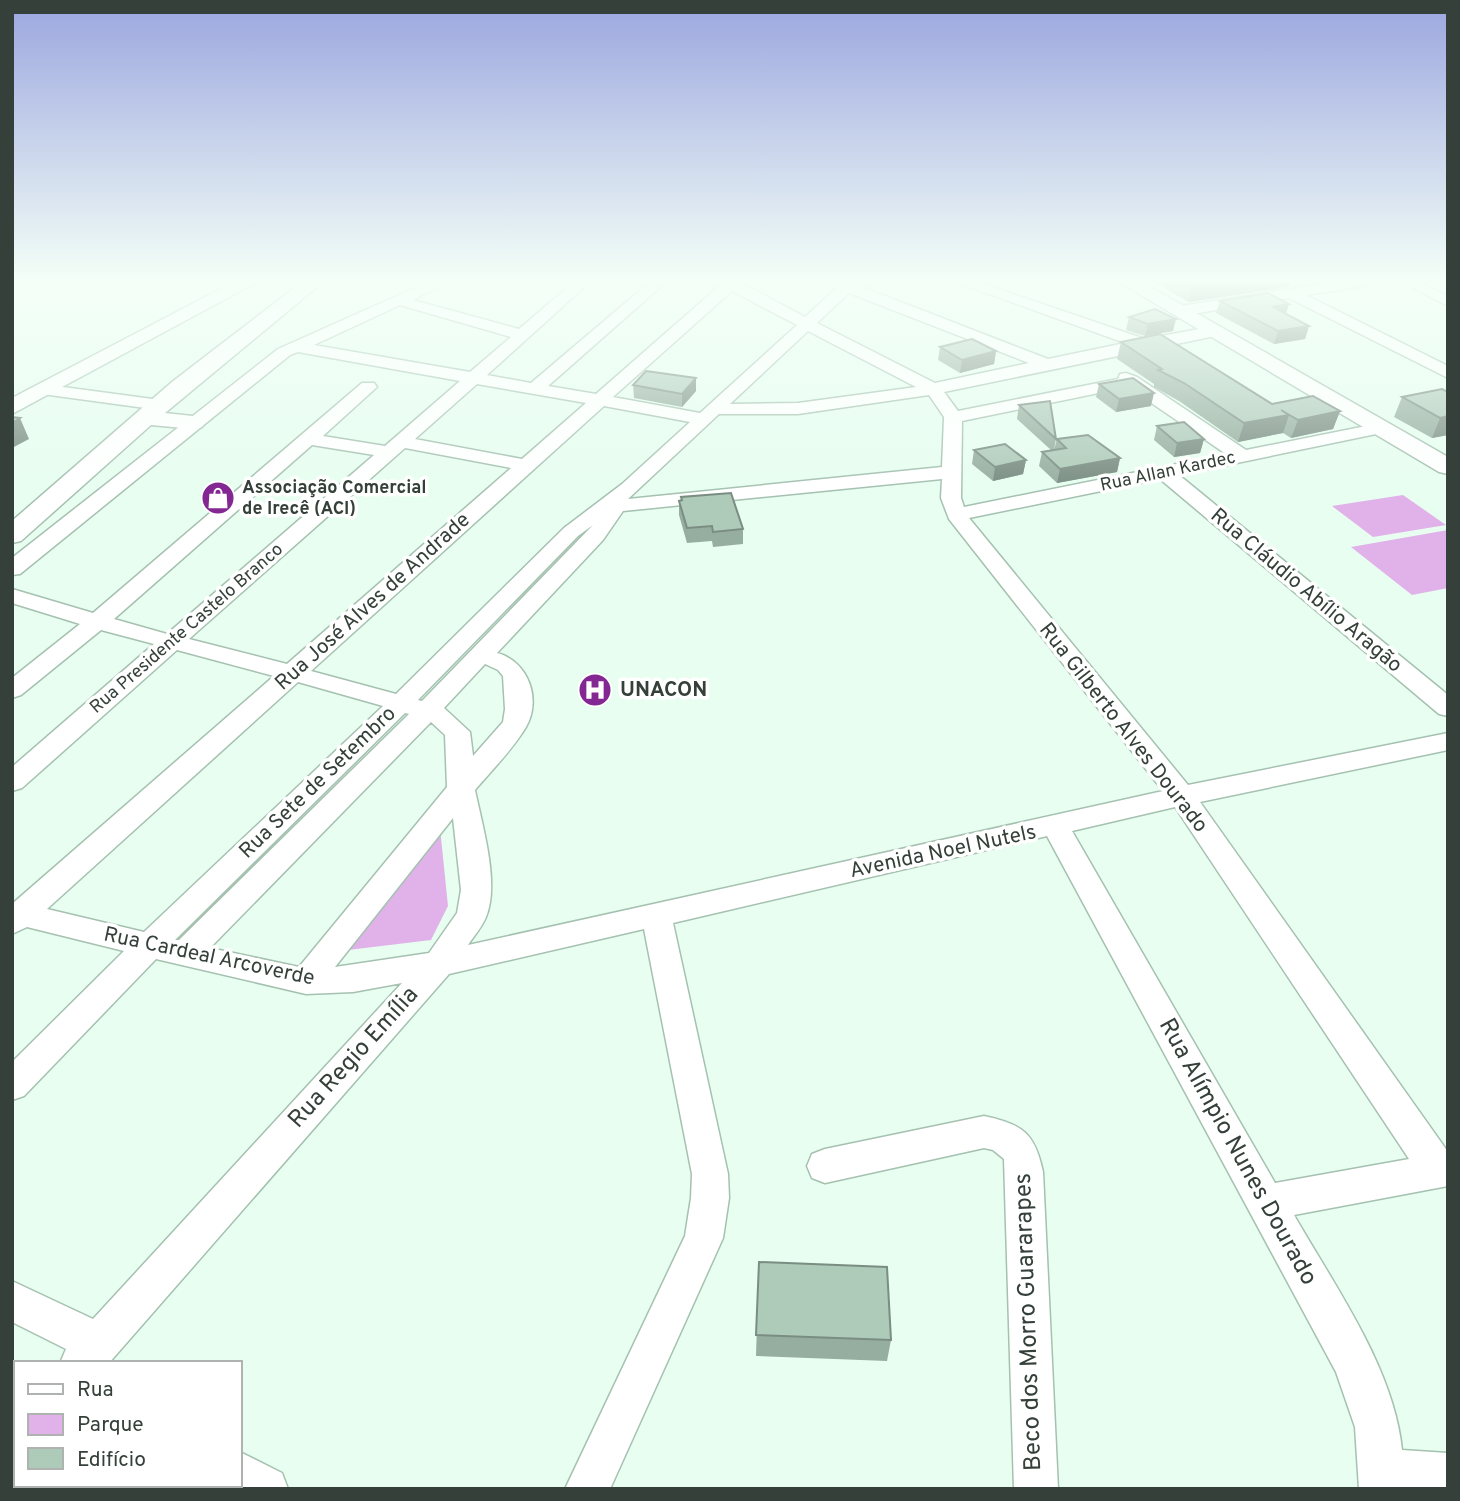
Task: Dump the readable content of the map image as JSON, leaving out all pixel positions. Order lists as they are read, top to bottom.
{
  "streets": {
    "street": [
      "Rua Allan Kardec",
      "Rua Cláudio Abílio Aragão",
      "Rua José Alves de Andrade",
      "Rua Presidente Castelo Branco",
      "Rua Gilberto Alves Dourado",
      "Rua Sete de Setembro",
      "Avenida Noel Nutels",
      "Rua Cardeal Arcoverde",
      "Rua Regio Emília",
      "Rua Alímpio Nunes Dourado",
      "Beco dos Morro Guararapes"
    ]
  },
  "crossings": [
    ["Rua Allan Kardec", "Rua Cláudio Abílio Aragão"],
    ["Rua Allan Kardec", "Rua Gilberto Alves Dourado"],
    ["Rua José Alves de Andrade", "Rua Cardeal Arcoverde"],
    ["Rua Gilberto Alves Dourado", "Avenida Noel Nutels"],
    ["Rua Sete de Setembro", "Rua Cardeal Arcoverde"],
    ["Rua Sete de Setembro", "Rua Regio Emília"],
    ["Avenida Noel Nutels", "Rua Cardeal Arcoverde"],
    ["Avenida Noel Nutels", "Rua Regio Emília"],
    ["Avenida Noel Nutels", "Rua Alímpio Nunes Dourado"],
    ["Rua Cardeal Arcoverde", "Rua Regio Emília"]
  ],
  "places": {
    "shop": ["Associação Comercial de Irecê (ACI)"],
    "hospital": ["UNACON"]
  },
  "legend": ["Rua", "Parque", "Edifício"]
}
